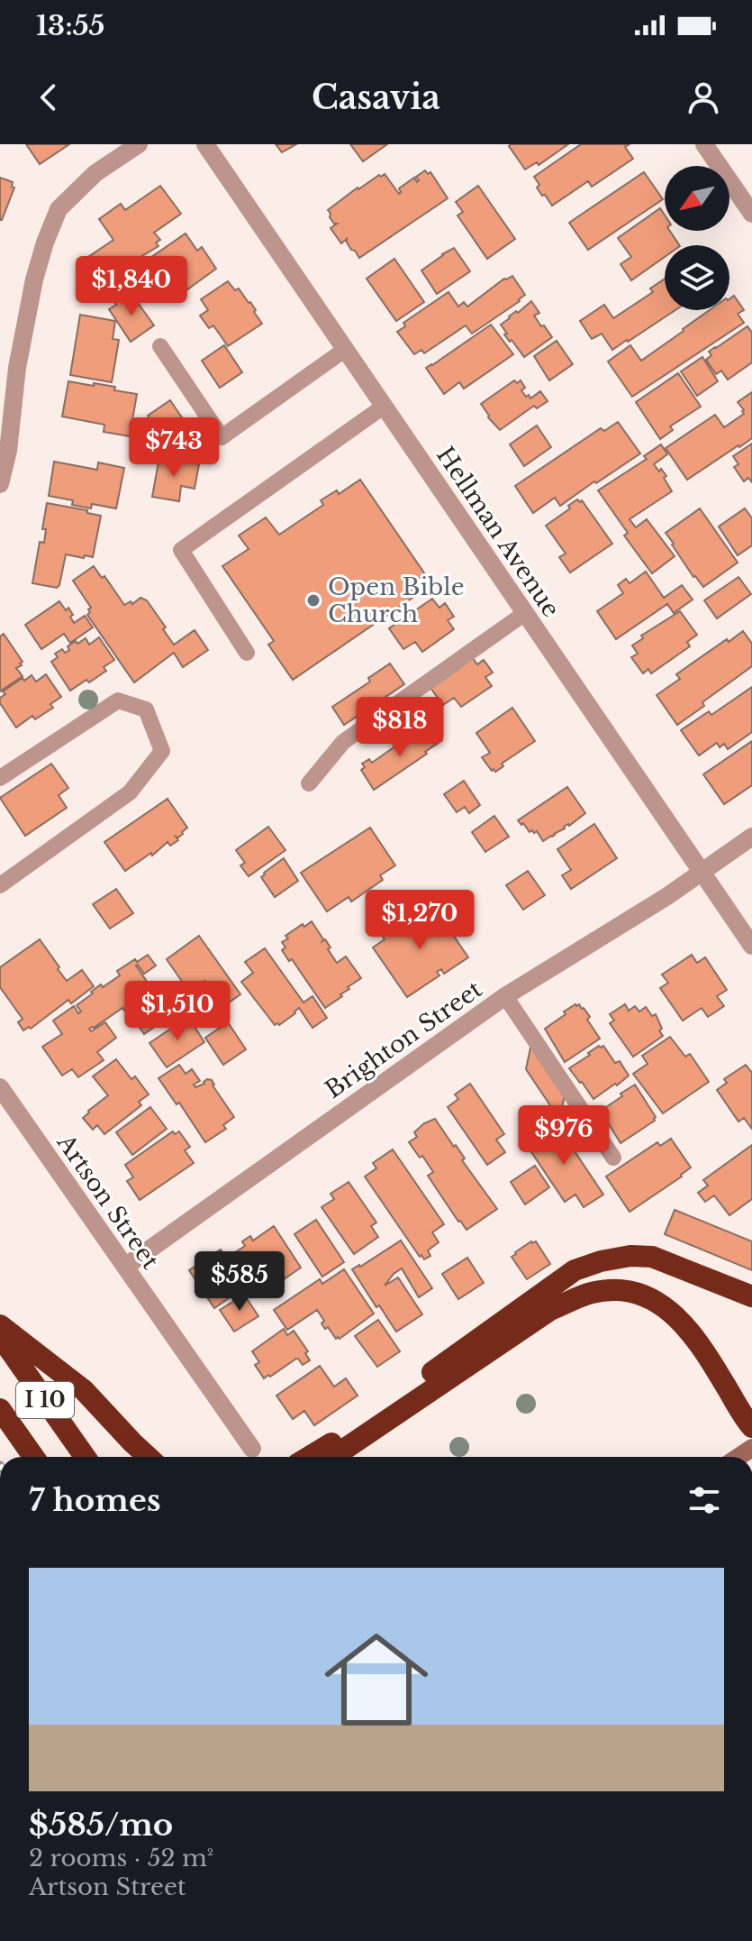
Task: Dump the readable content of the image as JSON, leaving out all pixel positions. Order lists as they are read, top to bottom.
{
  "streets": {
    "highway": ["I 10"],
    "street": ["Hellman Avenue", "Brighton Street", "Artson Street"]
  },
  "crossings": [
    ["Hellman Avenue", "Brighton Street"],
    ["Brighton Street", "Artson Street"]
  ],
  "places": ["Open Bible Church"],
  "north": "bottom left",
  "page": {
    "status": "13:55",
    "header": "Casavia",
    "price": [
      "$1,840",
      "$743",
      "$818",
      "$1,270",
      "$1,510",
      "$976",
      "$585"
    ],
    "heading": "7 homes",
    "list": [
      {
        "name": "$585/mo",
        "note": "2 rooms · 52 m² · Artson Street"
      }
    ]
  }
}
